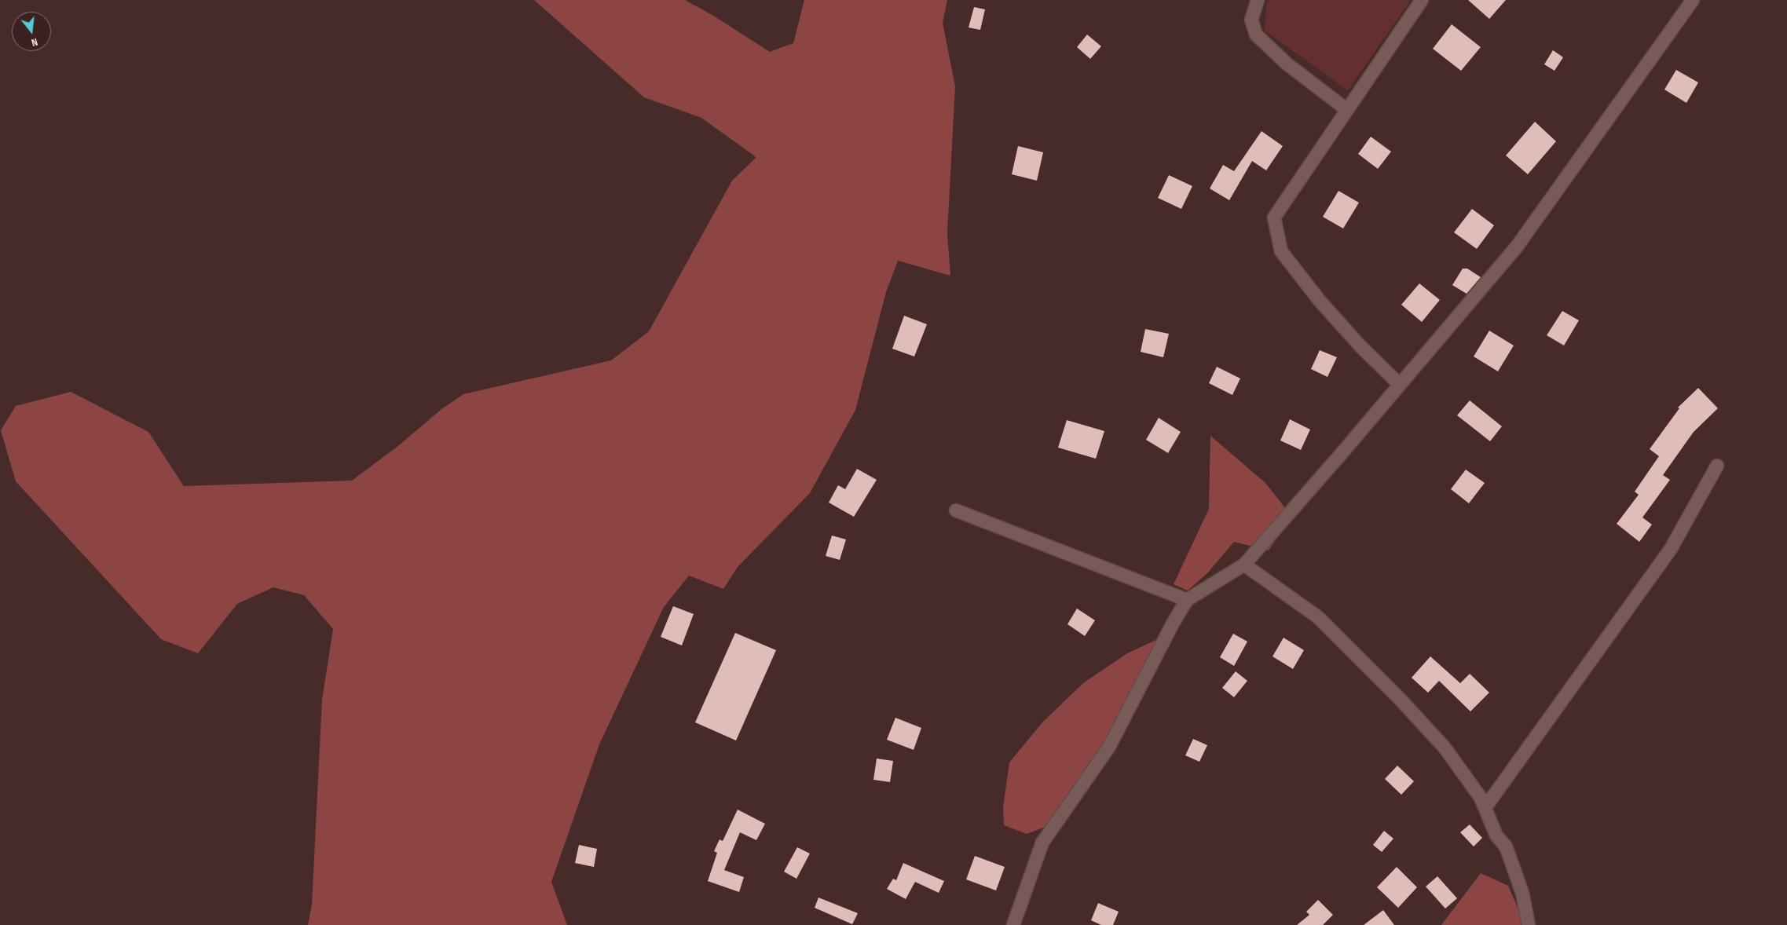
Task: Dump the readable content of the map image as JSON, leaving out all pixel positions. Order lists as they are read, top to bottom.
{
  "north": "bottom"
}
